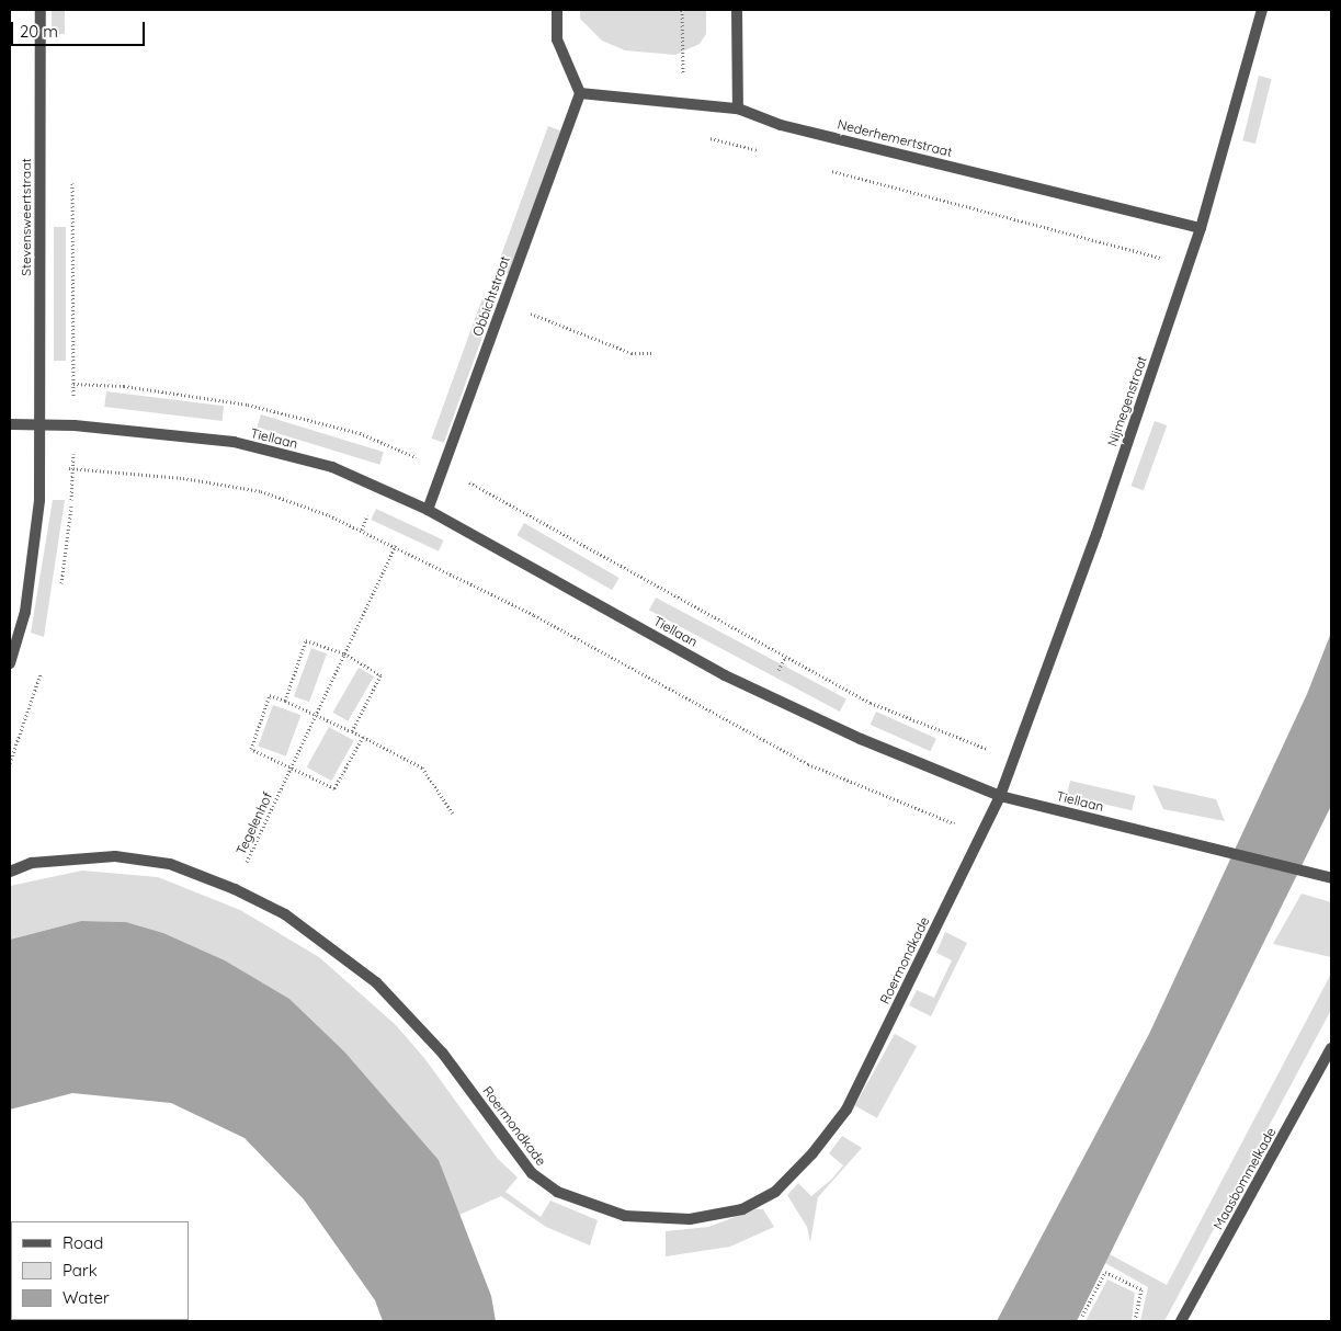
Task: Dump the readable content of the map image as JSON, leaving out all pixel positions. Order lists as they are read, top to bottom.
{
  "streets": {
    "street": [
      "Nederhemertstraat",
      "Stevensweertstraat",
      "Obbichtstraat",
      "Nijmegenstraat",
      "Tiellaan",
      "Roermondkade",
      "Maasbommelkade"
    ],
    "path": ["Tegelenhof"]
  },
  "crossings": [
    ["Nederhemertstraat", "Obbichtstraat"],
    ["Nederhemertstraat", "Nijmegenstraat"],
    ["Stevensweertstraat", "Tiellaan"],
    ["Obbichtstraat", "Tiellaan"],
    ["Nijmegenstraat", "Tiellaan"],
    ["Nijmegenstraat", "Roermondkade"],
    ["Tiellaan", "Roermondkade"],
    ["Tegelenhof", "Roermondkade"]
  ],
  "legend": ["Road", "Park", "Water"],
  "scale_bar": "20 m"
}
